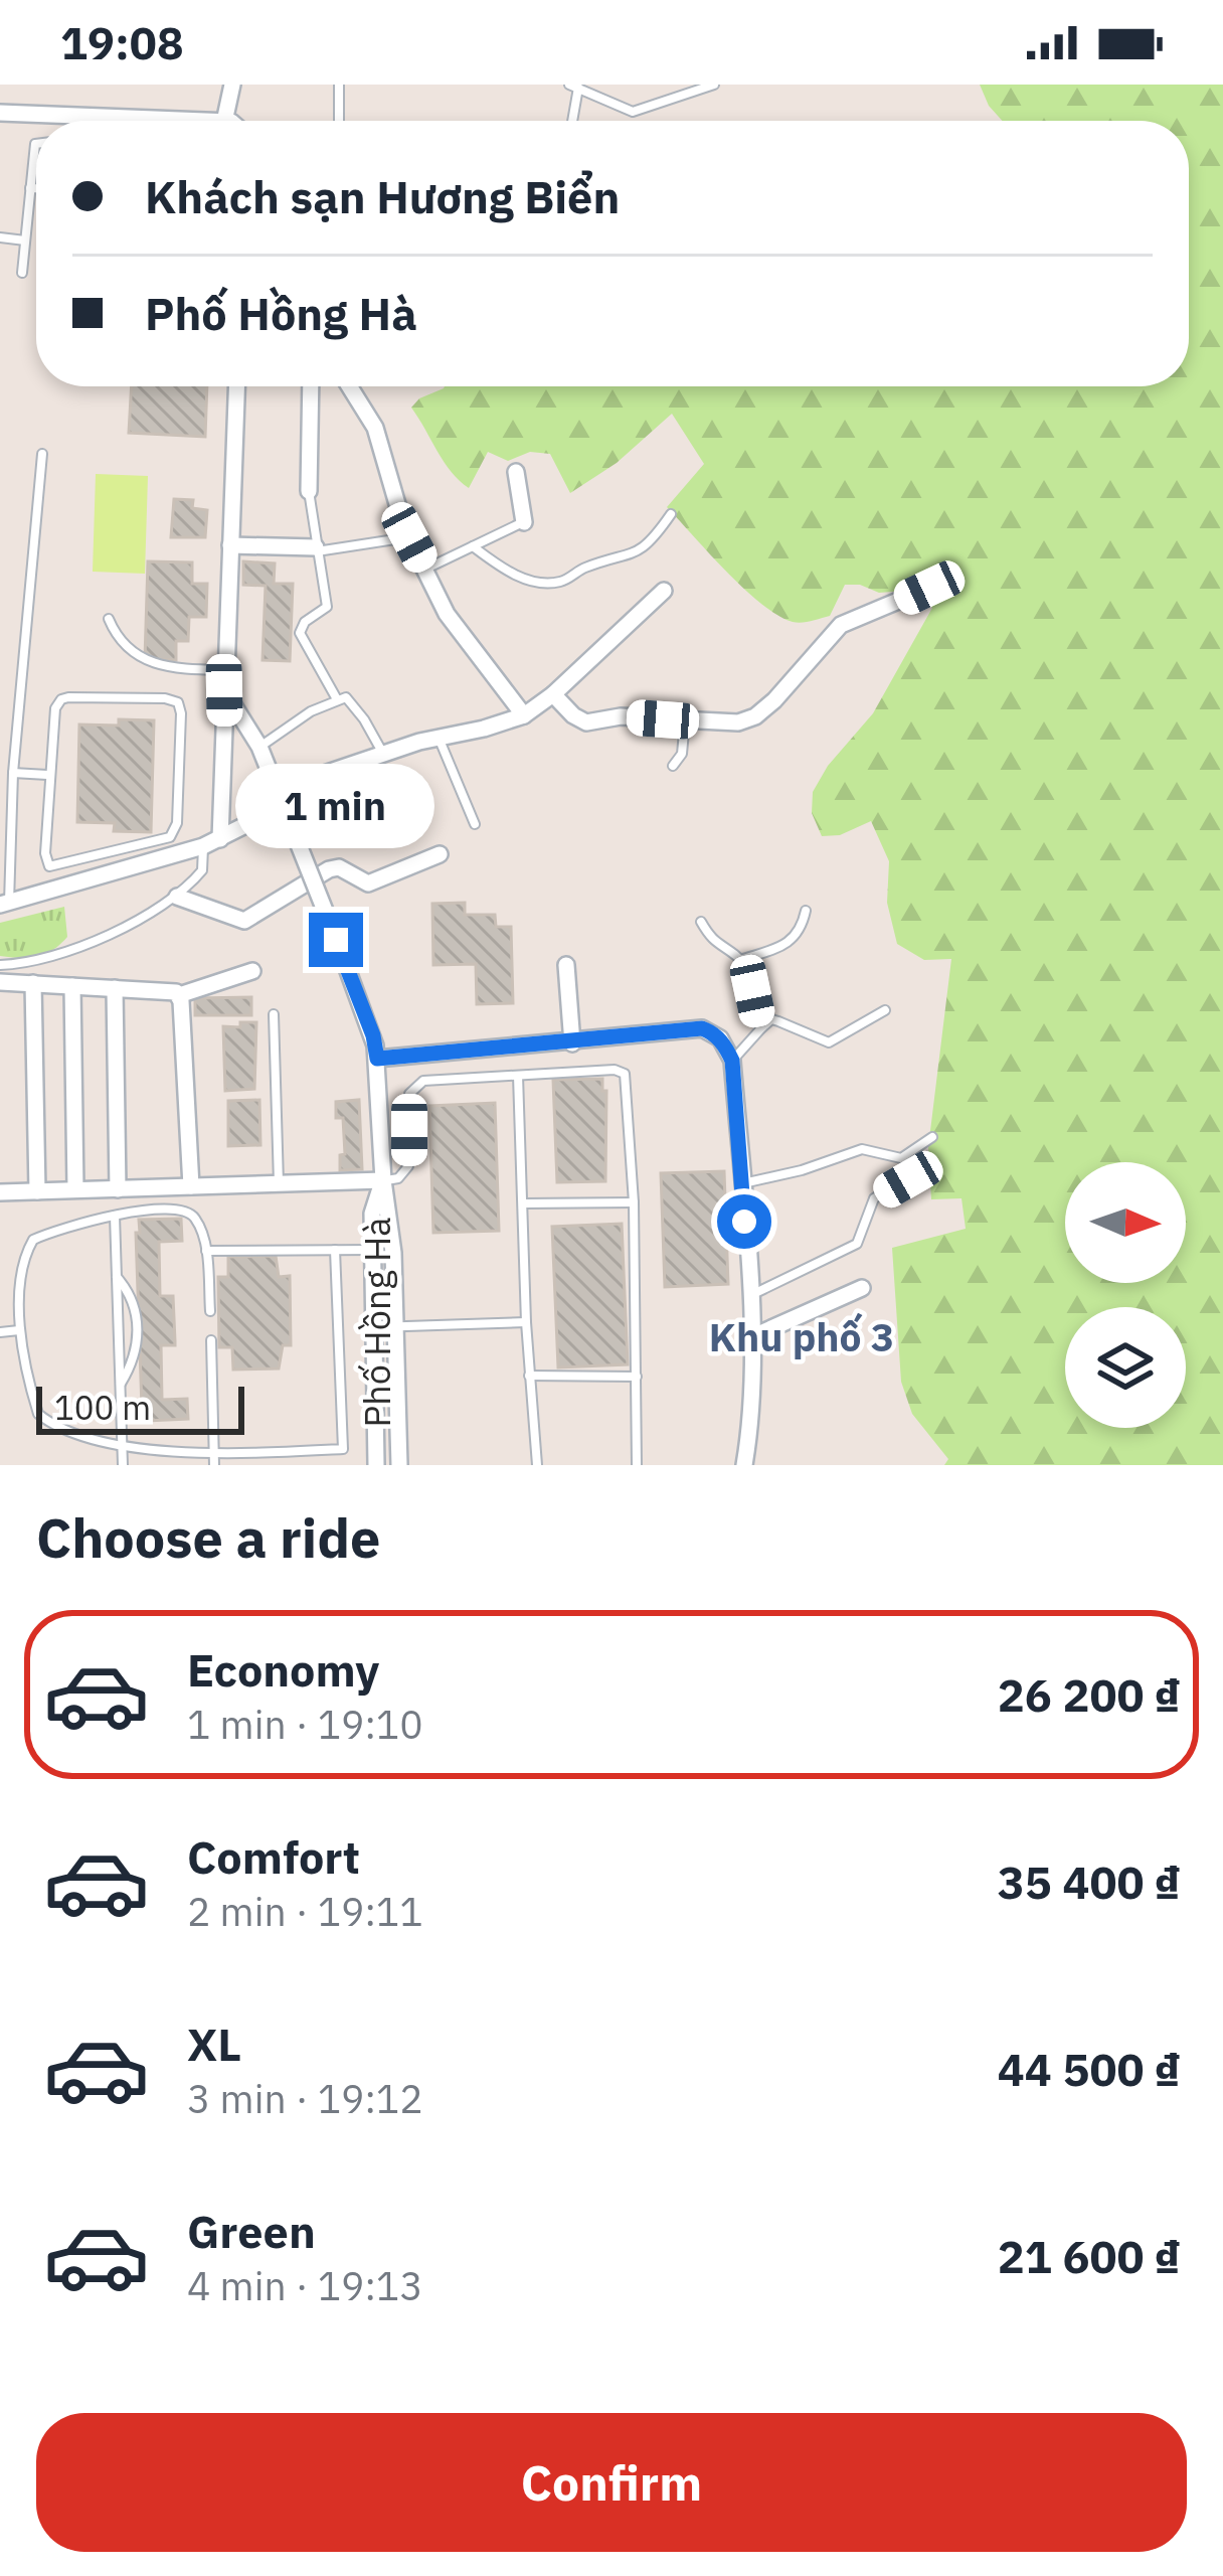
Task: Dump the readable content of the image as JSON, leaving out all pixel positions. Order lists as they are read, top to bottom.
{
  "streets": {
    "street": ["Phố Hồng Hà"]
  },
  "districts": ["Khu phố 3"],
  "scale_bar": "100 m",
  "north": "right",
  "page": {
    "status": "19:08",
    "banner": ["Khách sạn Hương Biển", "Phố Hồng Hà"],
    "bubble": "1 min",
    "scale": "100 m",
    "heading": "Choose a ride",
    "list": [
      {
        "name": "Economy",
        "note": "1 min · 19:10",
        "value": "26 200 ₫"
      },
      {
        "name": "Comfort",
        "note": "2 min · 19:11",
        "value": "35 400 ₫"
      },
      {
        "name": "XL",
        "note": "3 min · 19:12",
        "value": "44 500 ₫"
      },
      {
        "name": "Green",
        "note": "4 min · 19:13",
        "value": "21 600 ₫"
      }
    ],
    "buttons": "Confirm"
  }
}
